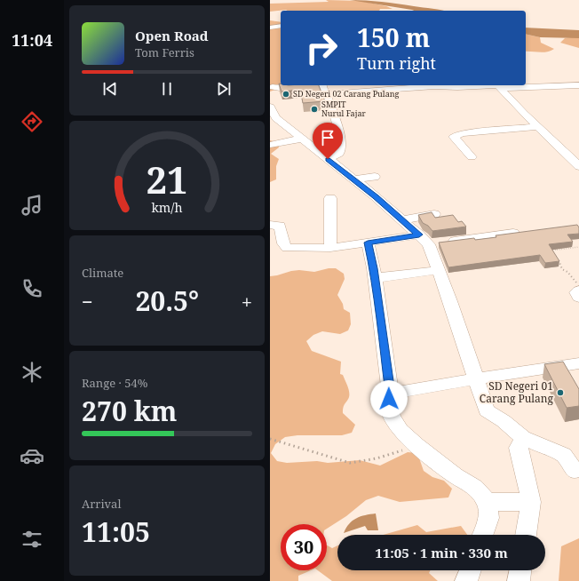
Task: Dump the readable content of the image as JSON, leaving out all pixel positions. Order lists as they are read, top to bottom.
{
  "places": ["SD Negeri 02 Carang Pulang", "SMPIT Nurul Fajar", "SD Negeri 01 Carang Pulang"],
  "page": {
    "tabs": "11:04",
    "turn": ["150 m", "Turn right"],
    "song": ["Open Road", "Tom Ferris"],
    "tile": [
      "Climate",
      ["Range · 54%", "270 km"],
      ["Arrival", "11:05"]
    ],
    "heat": ["−", "20.5°", "+"],
    "limit": "30",
    "trip": "11:05 · 1 min · 330 m",
    "gauge": ["21", "km/h"]
  }
}
